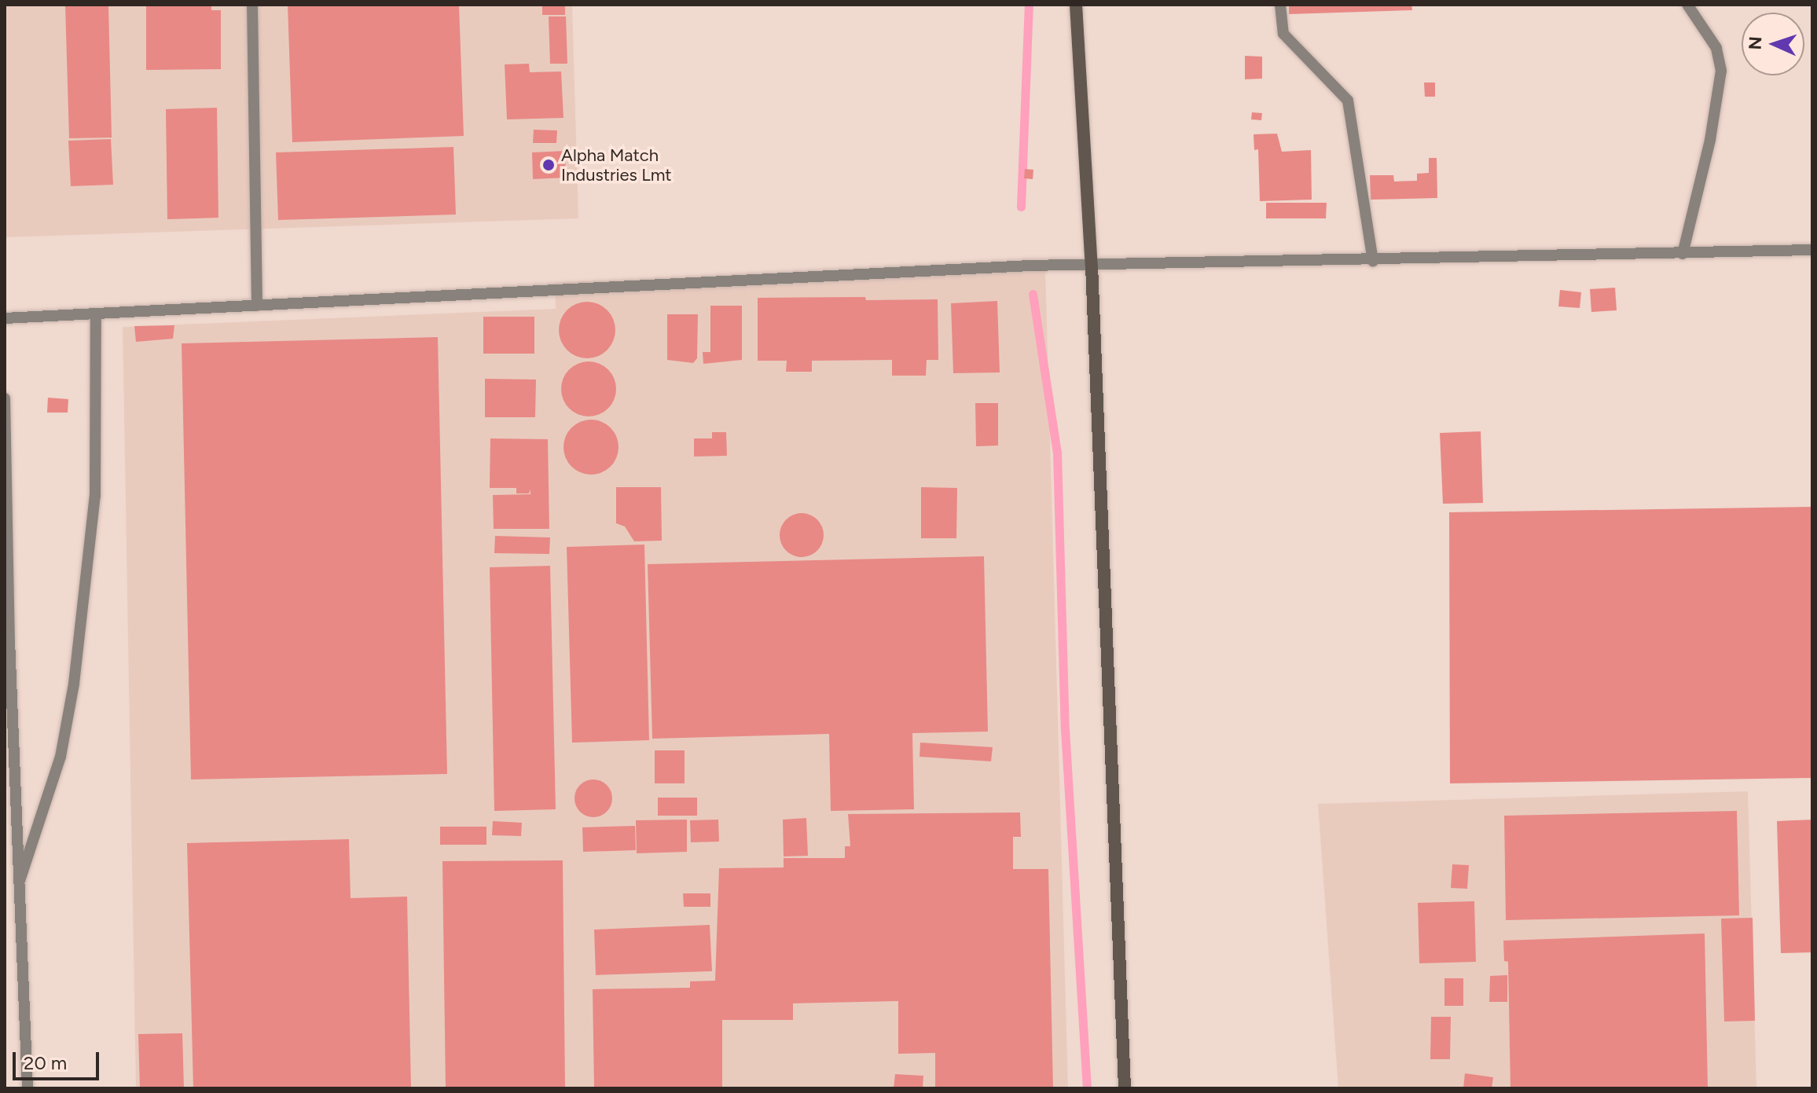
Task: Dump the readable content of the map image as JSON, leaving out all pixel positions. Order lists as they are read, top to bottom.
{
  "places": ["Alpha Match Industries Lmt"],
  "scale_bar": "20 m",
  "north": "left"
}
